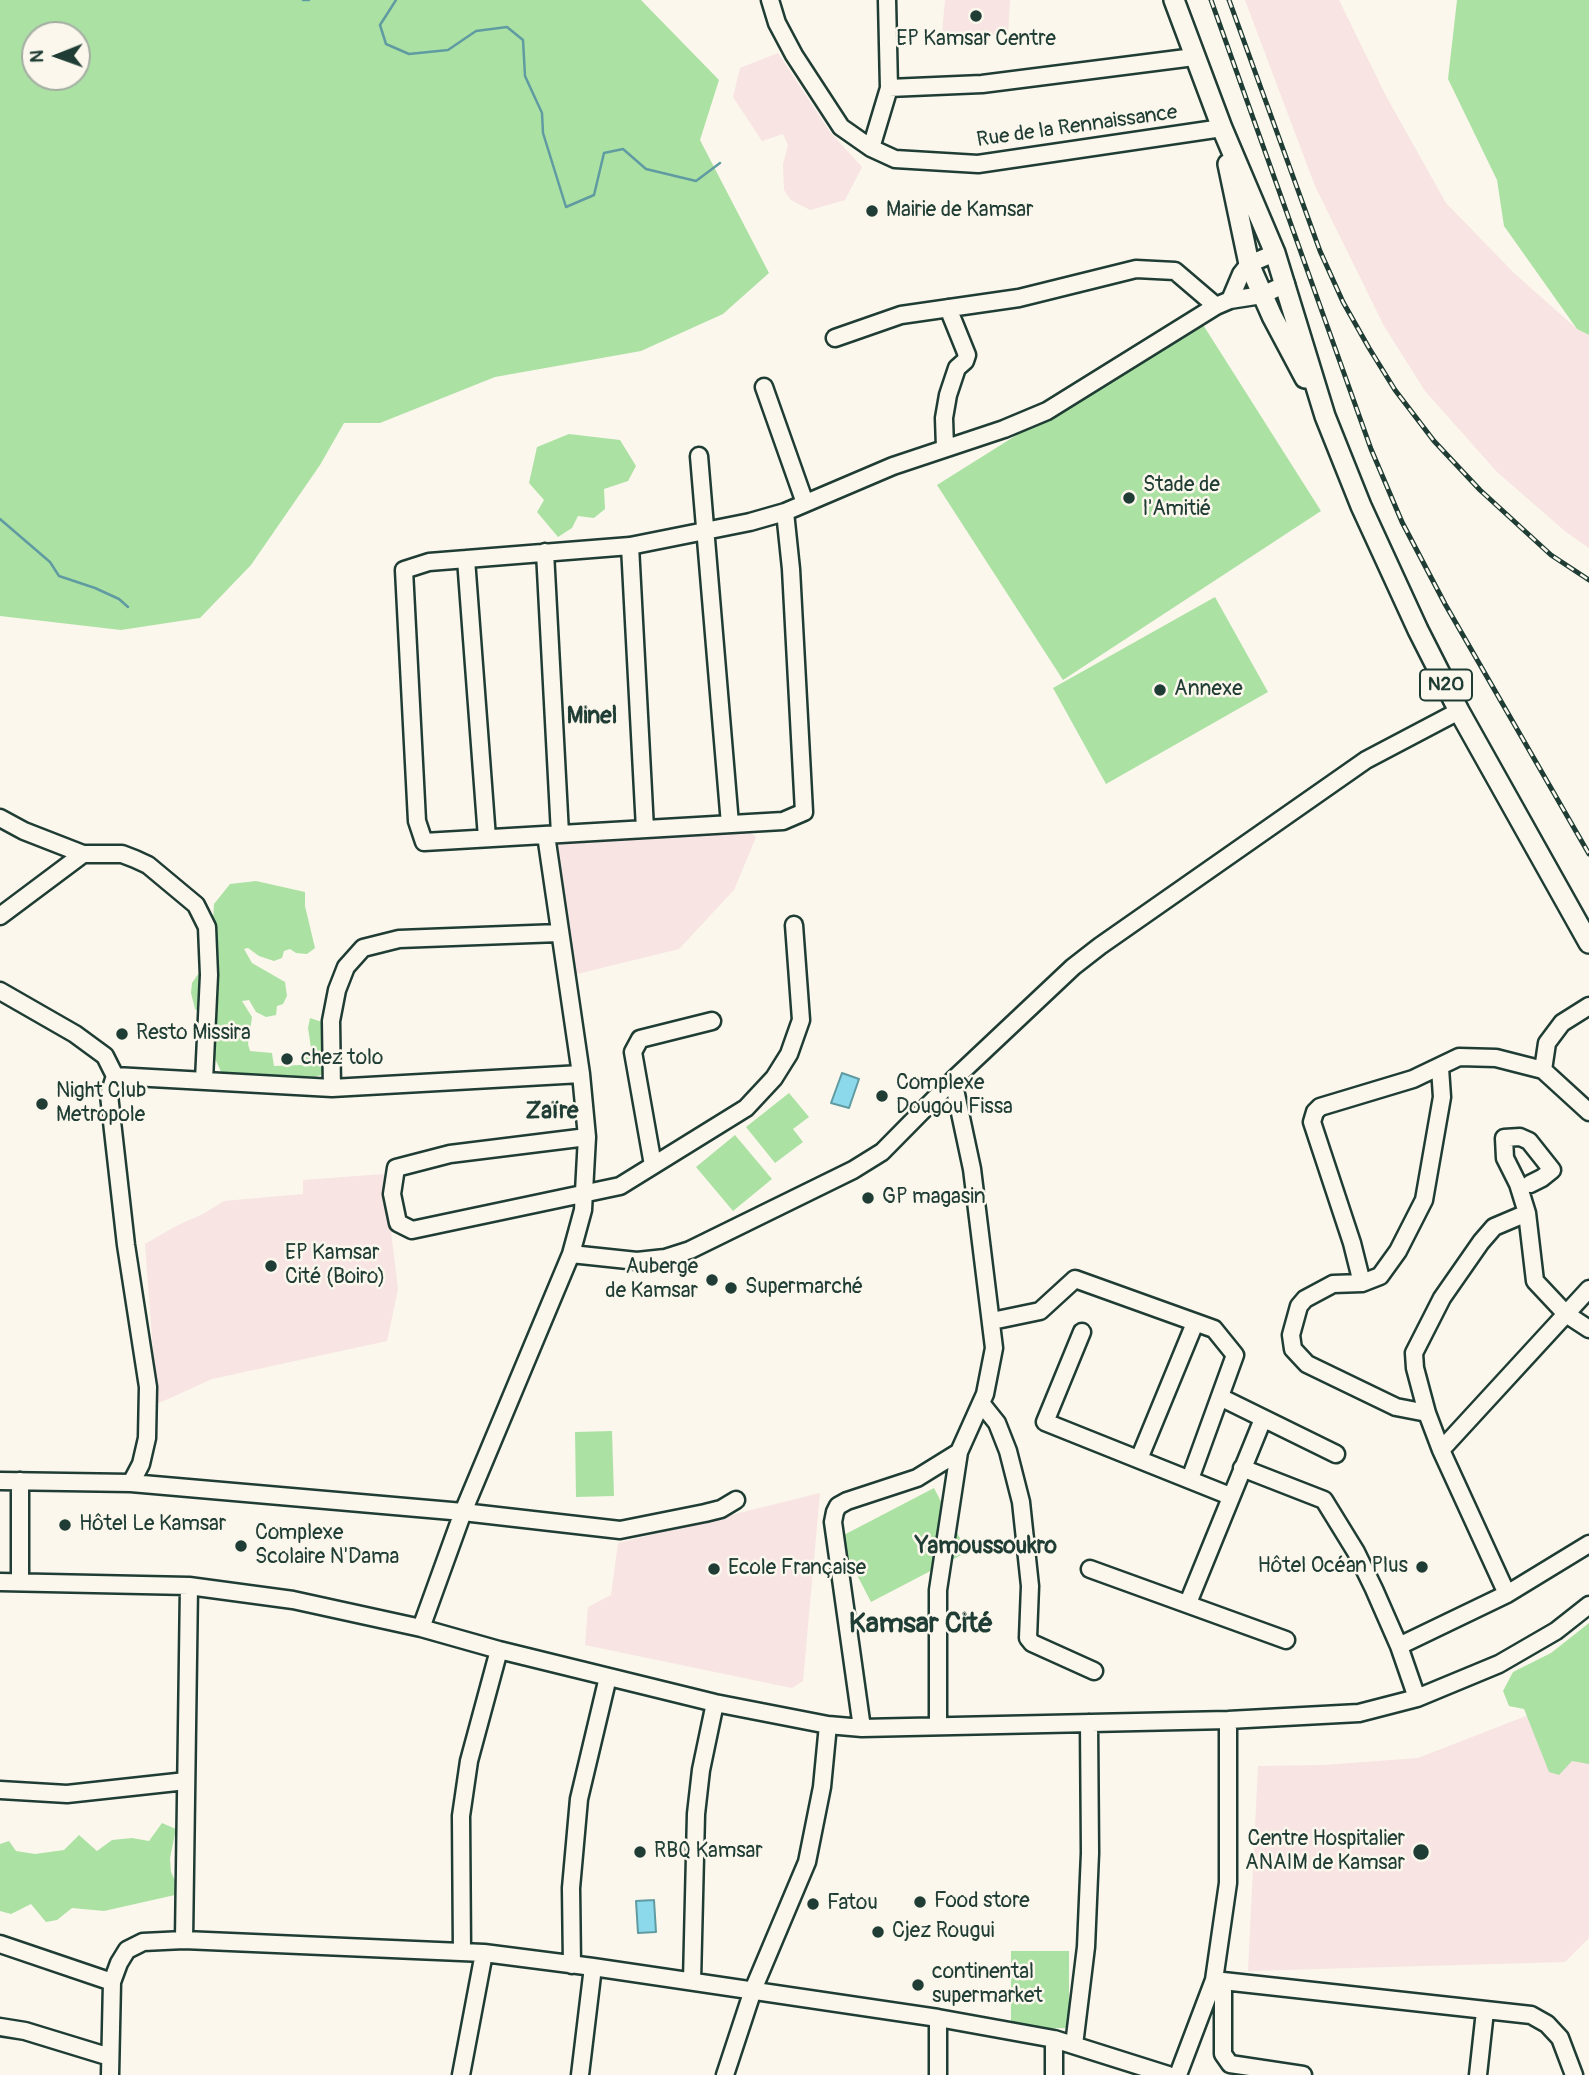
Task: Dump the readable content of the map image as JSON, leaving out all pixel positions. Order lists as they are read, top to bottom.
{
  "streets": {
    "main road": ["N20"],
    "street": ["Rue de la Rennaissance"]
  },
  "crossings": [
    ["Rue de la Rennaissance", "N20"]
  ],
  "districts": [
    "Minel",
    "Zaïre",
    "Yamoussoukro",
    "Kamsar Cité"
  ],
  "places": [
    "EP Kamsar Centre",
    "Mairie de Kamsar",
    "Stade de l'Amitié",
    "Annexe",
    "Resto Missira",
    "chez tolo",
    "Complexe Dougou Fissa",
    "Night Club Metropole",
    "GP magasin",
    "EP Kamsar Cité (Boiro)",
    "Auberge de Kamsar",
    "Supermarché",
    "Hôtel Le Kamsar",
    "Complexe Scolaire N'Dama",
    "Hôtel Océan Plus",
    "Ecole Française",
    "RBQ Kamsar",
    "Centre Hospitalier ANAIM de Kamsar",
    "Food store",
    "Fatou",
    "Cjez Rougui",
    "continental supermarket"
  ],
  "north": "left"
}
